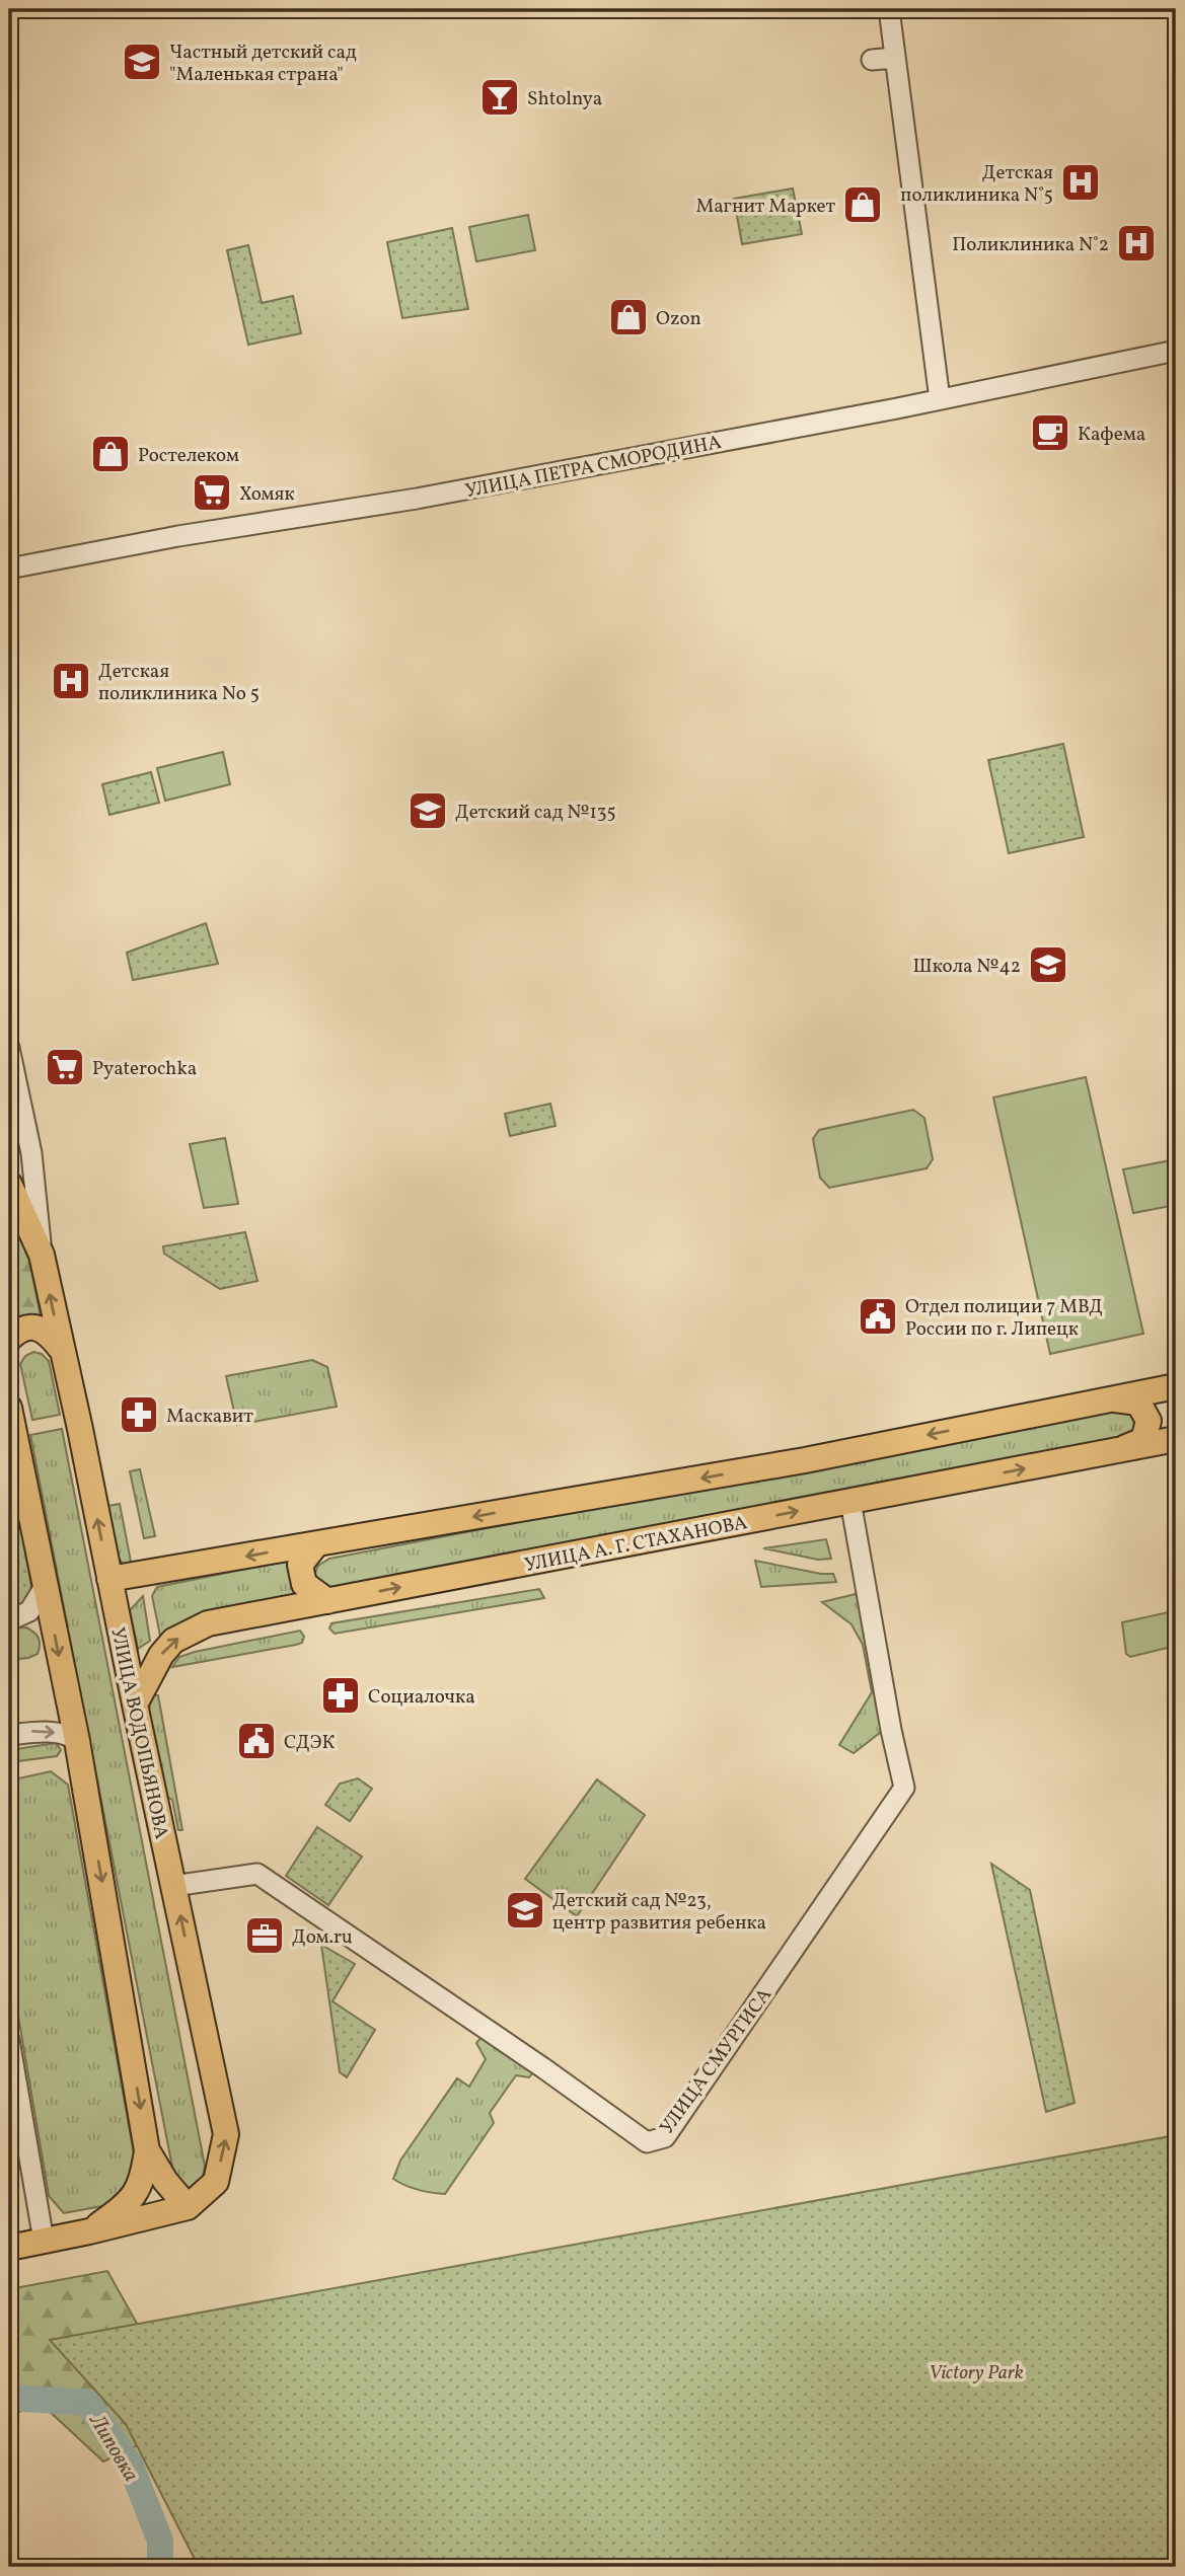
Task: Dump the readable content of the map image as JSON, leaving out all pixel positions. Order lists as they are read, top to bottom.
{
  "streets": {
    "main road": ["УЛИЦА А. Г. СТАХАНОВА", "УЛИЦА ВОДОПЬЯНОВА"],
    "street": ["УЛИЦА ПЕТРА СМОРОДИНА", "УЛИЦА СМУРГИСА"]
  },
  "crossings": [
    ["УЛИЦА А. Г. СТАХАНОВА", "УЛИЦА ВОДОПЬЯНОВА"],
    ["УЛИЦА А. Г. СТАХАНОВА", "УЛИЦА СМУРГИСА"],
    ["УЛИЦА ВОДОПЬЯНОВА", "УЛИЦА СМУРГИСА"]
  ],
  "water": ["Липовка"],
  "parks": ["Victory Park"],
  "places": {
    "school or university": [
      "Частный детский сад \"Маленькая страна\"",
      "Детский сад №135",
      "Школа №42",
      "Детский сад №23, центр развития ребенка"
    ],
    "bar": ["Shtolnya"],
    "hospital": ["Детская поликлиника N˚5", "Поликлиника N˚2", "Детская поликлиника No 5"],
    "shop": ["Магнит Маркет", "Ozon", "Ростелеком"],
    "cafe": ["Кафема"],
    "supermarket": ["Хомяк", "Pyaterochka"],
    "public building": ["Отдел полиции 7 МВД России по г. Липецк", "СДЭК"],
    "pharmacy": ["Маскавит", "Социалочка"],
    "office": ["Дом.ru"]
  }
}
